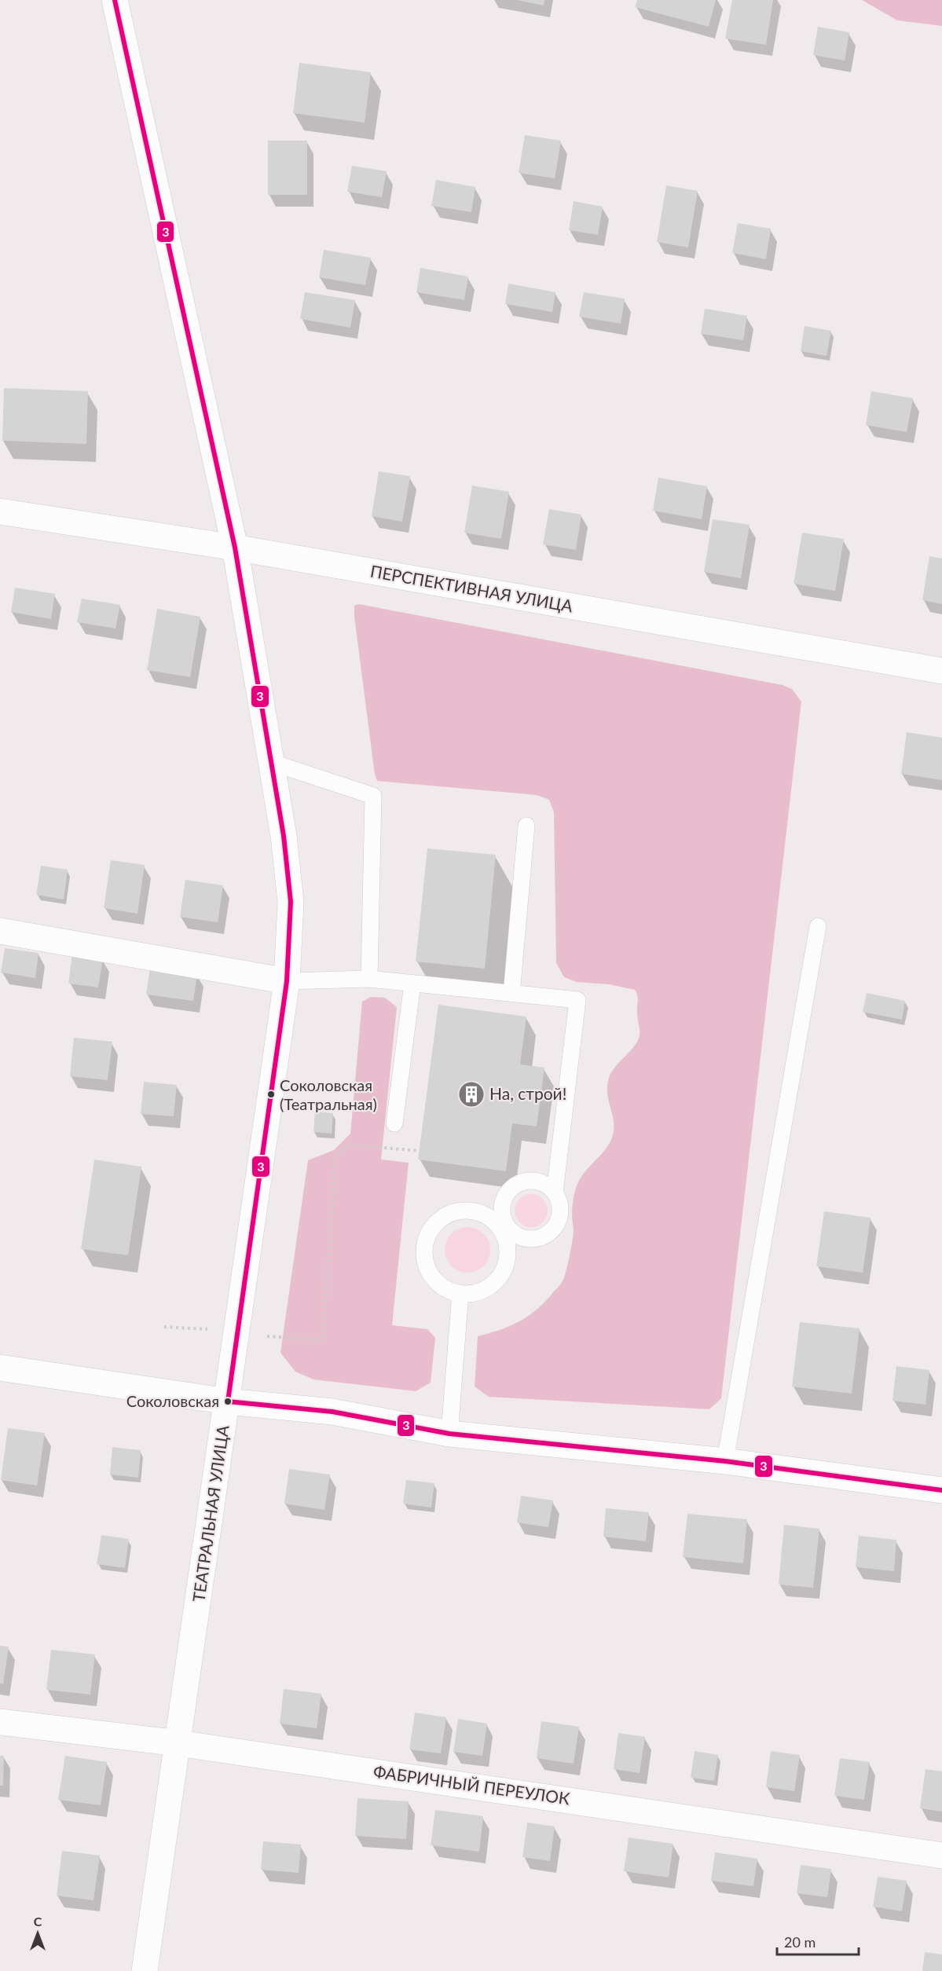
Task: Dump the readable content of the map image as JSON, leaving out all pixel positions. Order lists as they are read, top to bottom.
{
  "streets": {
    "street": ["ПЕРСПЕКТИВНАЯ УЛИЦА", "ТЕАТРАЛЬНАЯ УЛИЦА", "ФАБРИЧНЫЙ ПЕРЕУЛОК"]
  },
  "crossings": [
    ["ПЕРСПЕКТИВНАЯ УЛИЦА", "ТЕАТРАЛЬНАЯ УЛИЦА"],
    ["ТЕАТРАЛЬНАЯ УЛИЦА", "ФАБРИЧНЫЙ ПЕРЕУЛОК"]
  ],
  "places": {
    "other": ["Соколовская (Театральная)", "Соколовская"],
    "building": ["На, строй!"]
  },
  "lines": ["transit line 3"],
  "scale_bar": "20 m",
  "north": "top"
}
